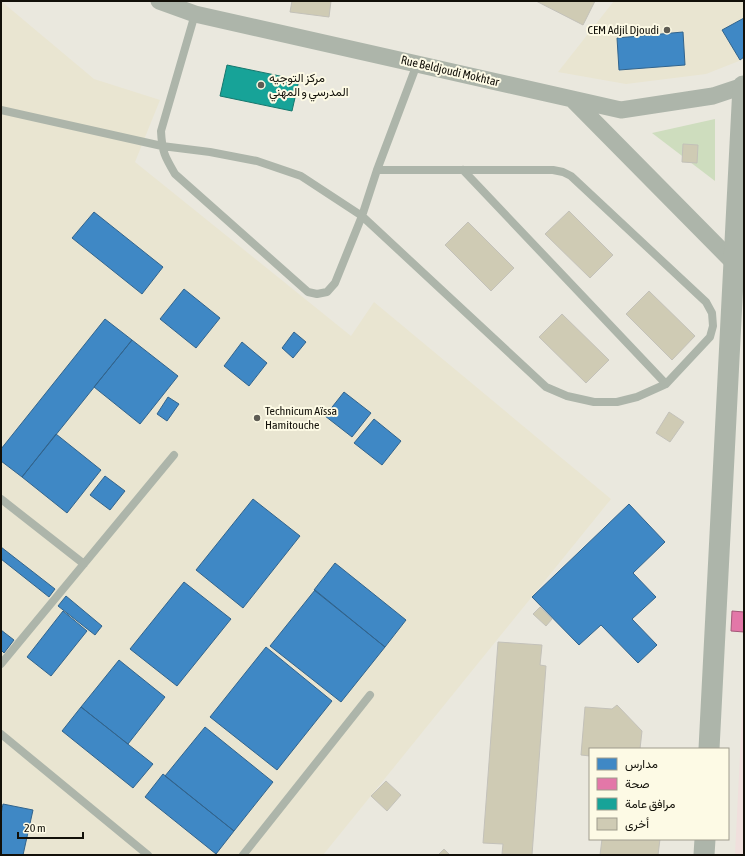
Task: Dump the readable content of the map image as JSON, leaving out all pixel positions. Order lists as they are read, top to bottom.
{
  "streets": {
    "street": ["Rue Beldjoudi Mokhtar"]
  },
  "places": ["CEM Adjil Djoudi", "مركز التوجيه المدرسي و المهني", "Technicum Aïssa Hamitouche"],
  "legend": [
    "مدارس",
    "صحة",
    "مرافق عامة",
    "أخرى"
  ],
  "scale_bar": "20 m"
}
